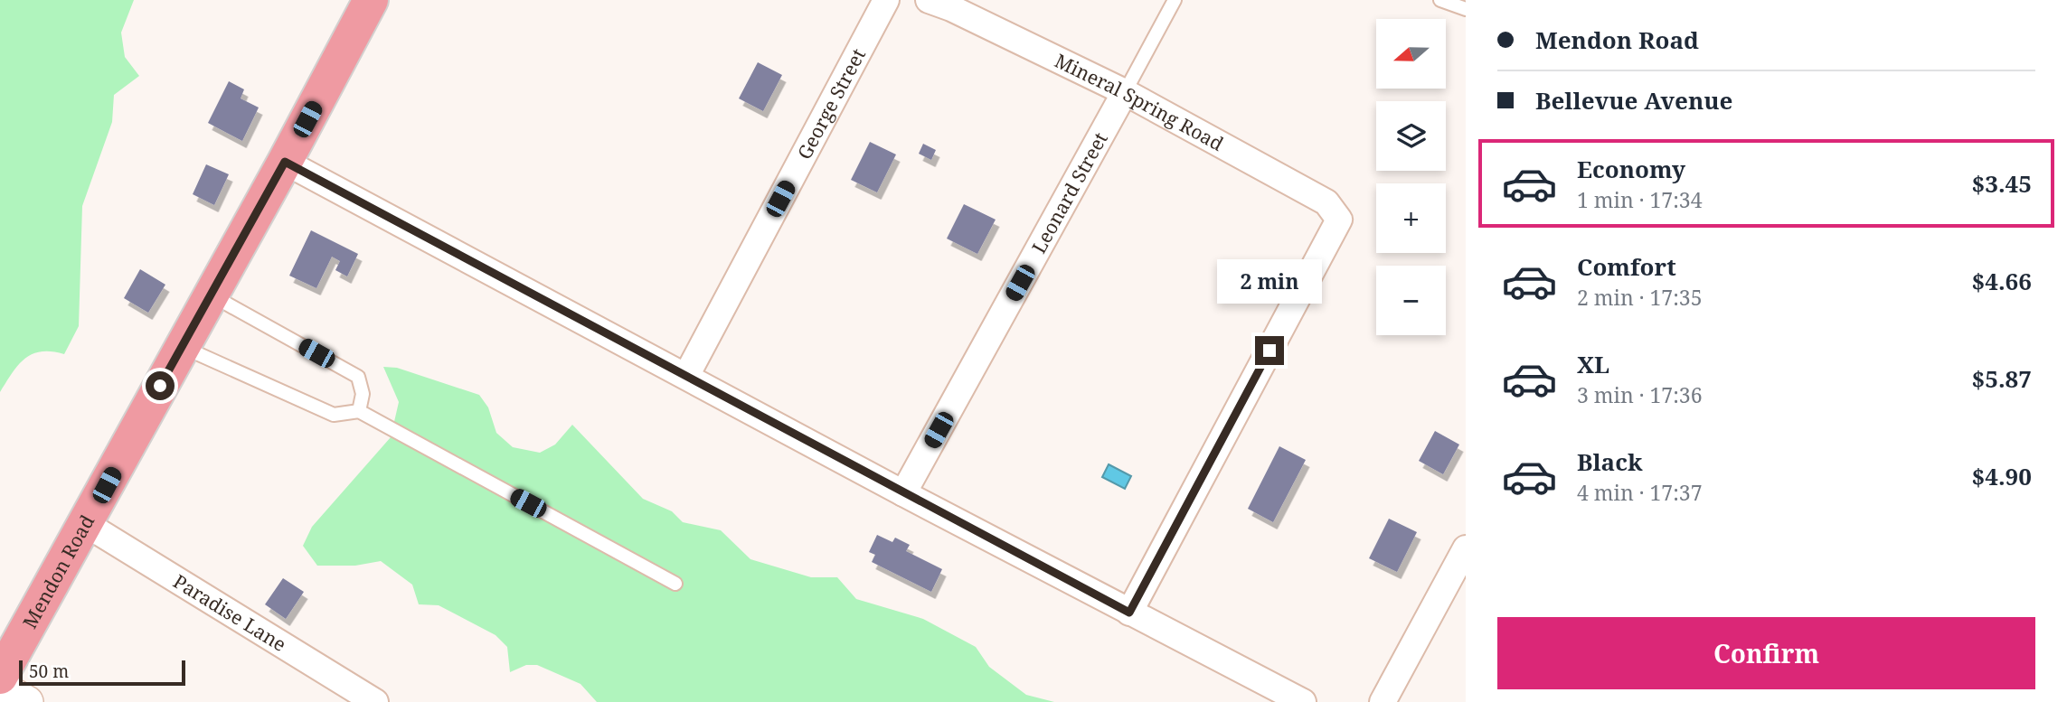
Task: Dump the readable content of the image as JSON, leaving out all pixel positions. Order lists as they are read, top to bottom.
{
  "streets": {
    "main road": ["Mendon Road"],
    "street": [
      "Mineral Spring Road",
      "George Street",
      "Leonard Street",
      "Paradise Lane"
    ]
  },
  "crossings": [
    ["Mineral Spring Road", "Leonard Street"],
    ["Mendon Road", "Paradise Lane"]
  ],
  "scale_bar": "50 m",
  "north": "left",
  "page": {
    "banner": ["Mendon Road", "Bellevue Avenue"],
    "map_buttons": ["+", "−"],
    "list": [
      {
        "name": "Economy",
        "note": "1 min · 17:34",
        "value": "$3.45"
      },
      {
        "name": "Comfort",
        "note": "2 min · 17:35",
        "value": "$4.66"
      },
      {
        "name": "XL",
        "note": "3 min · 17:36",
        "value": "$5.87"
      },
      {
        "name": "Black",
        "note": "4 min · 17:37",
        "value": "$4.90"
      }
    ],
    "bubble": "2 min",
    "buttons": "Confirm",
    "scale": "50 m"
  }
}
